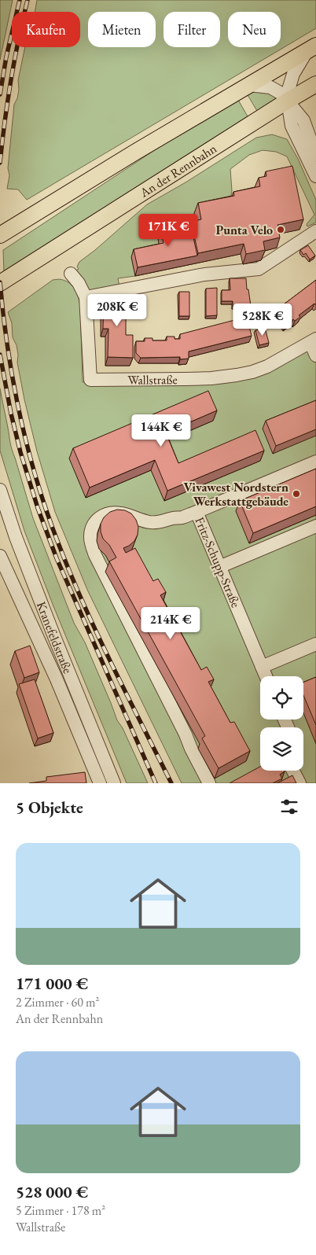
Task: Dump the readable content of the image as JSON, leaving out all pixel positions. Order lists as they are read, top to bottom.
{
  "streets": {
    "main road": ["An der Rennbahn"],
    "street": ["Wallstraße", "Fritz-Schupp-Straße", "Kranefeldstraße"]
  },
  "places": ["Punta Velo", "Vivawest Nordstern Werkstattgebäude"],
  "page": {
    "chip": [
      "Kaufen",
      "Mieten",
      "Filter",
      "Neu"
    ],
    "price": [
      "171K €",
      "208K €",
      "528K €",
      "144K €",
      "214K €"
    ],
    "heading": "5 Objekte",
    "list": [
      {
        "name": "171 000 €",
        "note": "2 Zimmer · 60 m² · An der Rennbahn"
      },
      {
        "name": "528 000 €",
        "note": "5 Zimmer · 178 m² · Wallstraße"
      }
    ]
  }
}
